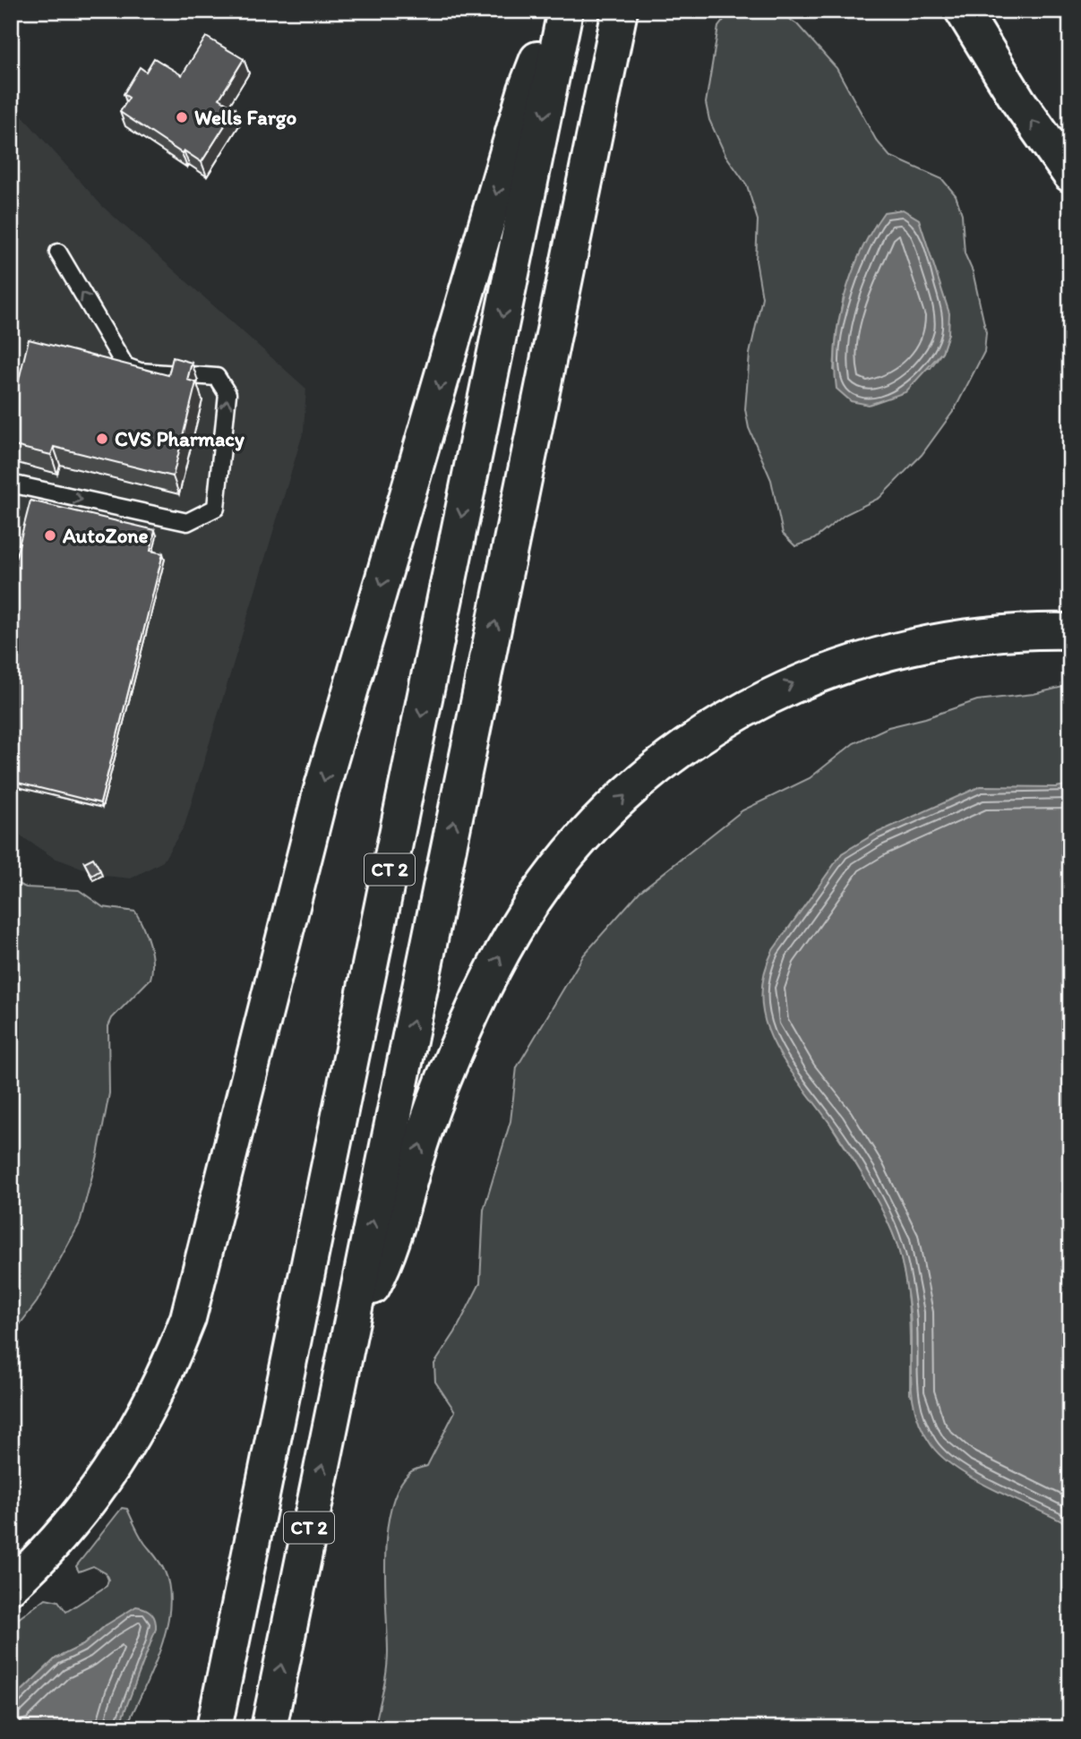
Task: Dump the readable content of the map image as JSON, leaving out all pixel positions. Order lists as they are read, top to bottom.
{
  "streets": {
    "highway": ["CT 2"]
  },
  "places": ["Wells Fargo", "CVS Pharmacy", "AutoZone"]
}
